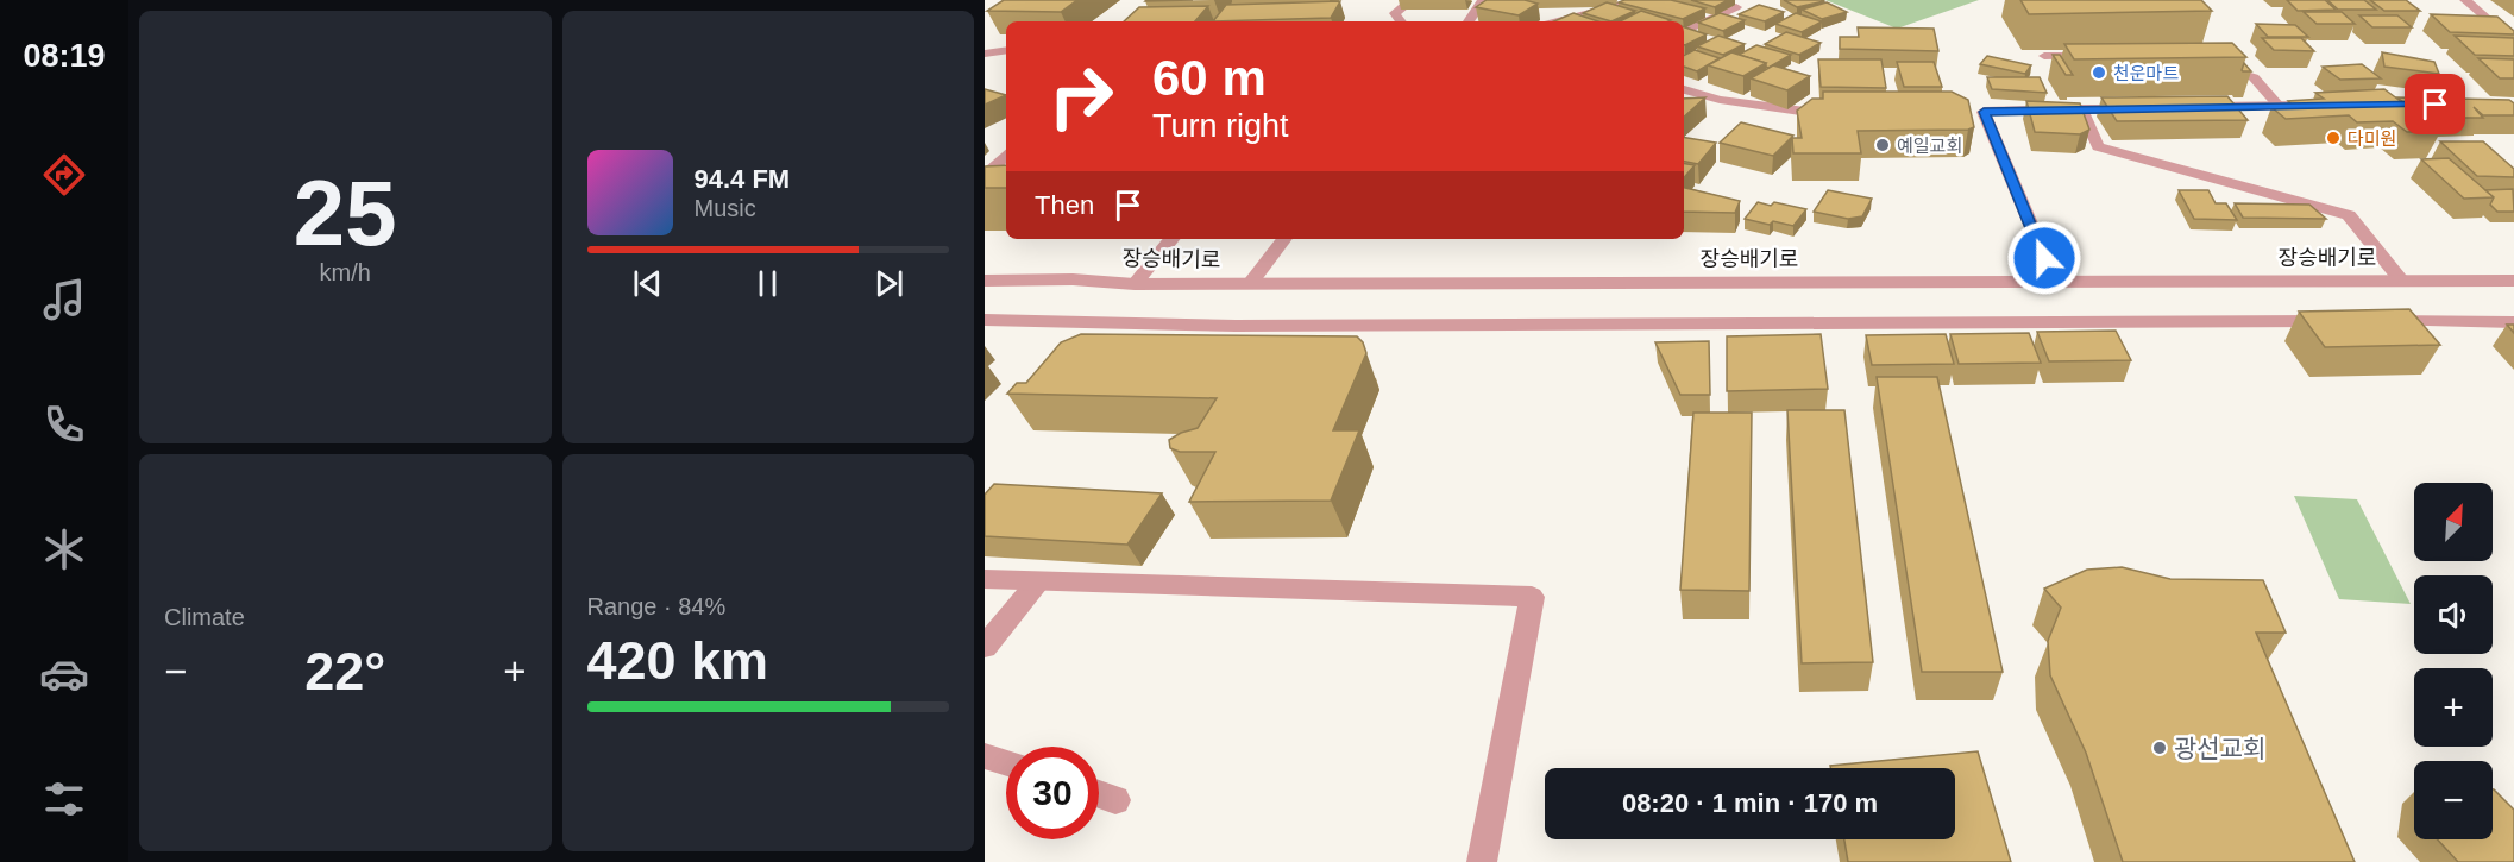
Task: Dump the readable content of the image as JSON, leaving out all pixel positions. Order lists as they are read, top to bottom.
{
  "streets": {
    "street": ["장승배기로"]
  },
  "places": [
    "천운마트",
    "다미원",
    "예일교회",
    "광선교회"
  ],
  "north": "top right",
  "page": {
    "tabs": "08:19",
    "tile": [
      ["25", "km/h"],
      "Climate",
      ["Range · 84%", "420 km"]
    ],
    "turn": ["60 m", "Turn right"],
    "song": ["94.4 FM", "Music"],
    "then": "Then",
    "map_buttons": ["+", "−"],
    "heat": ["−", "22°", "+"],
    "limit": "30",
    "trip": "08:20 · 1 min · 170 m"
  }
}
